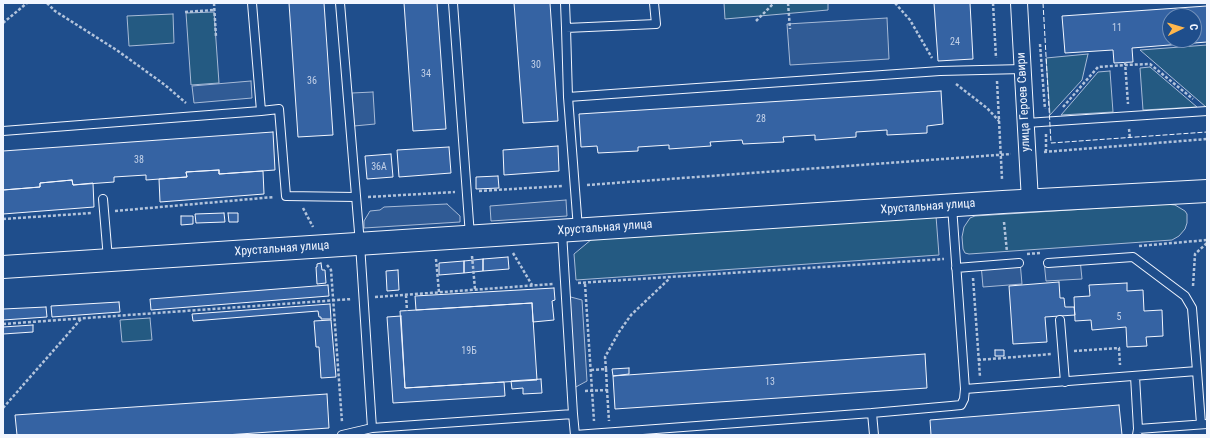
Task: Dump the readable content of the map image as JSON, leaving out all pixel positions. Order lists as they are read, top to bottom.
{
  "streets": {
    "main road": ["Хрустальная улица"],
    "street": ["улица Героев Свири"]
  },
  "crossings": [
    ["улица Героев Свири", "Хрустальная улица"]
  ],
  "house_numbers": [
    "11",
    "24",
    "30",
    "34",
    "36",
    "28",
    "38",
    "36А",
    "5",
    "19Б",
    "13"
  ],
  "north": "right"
}
